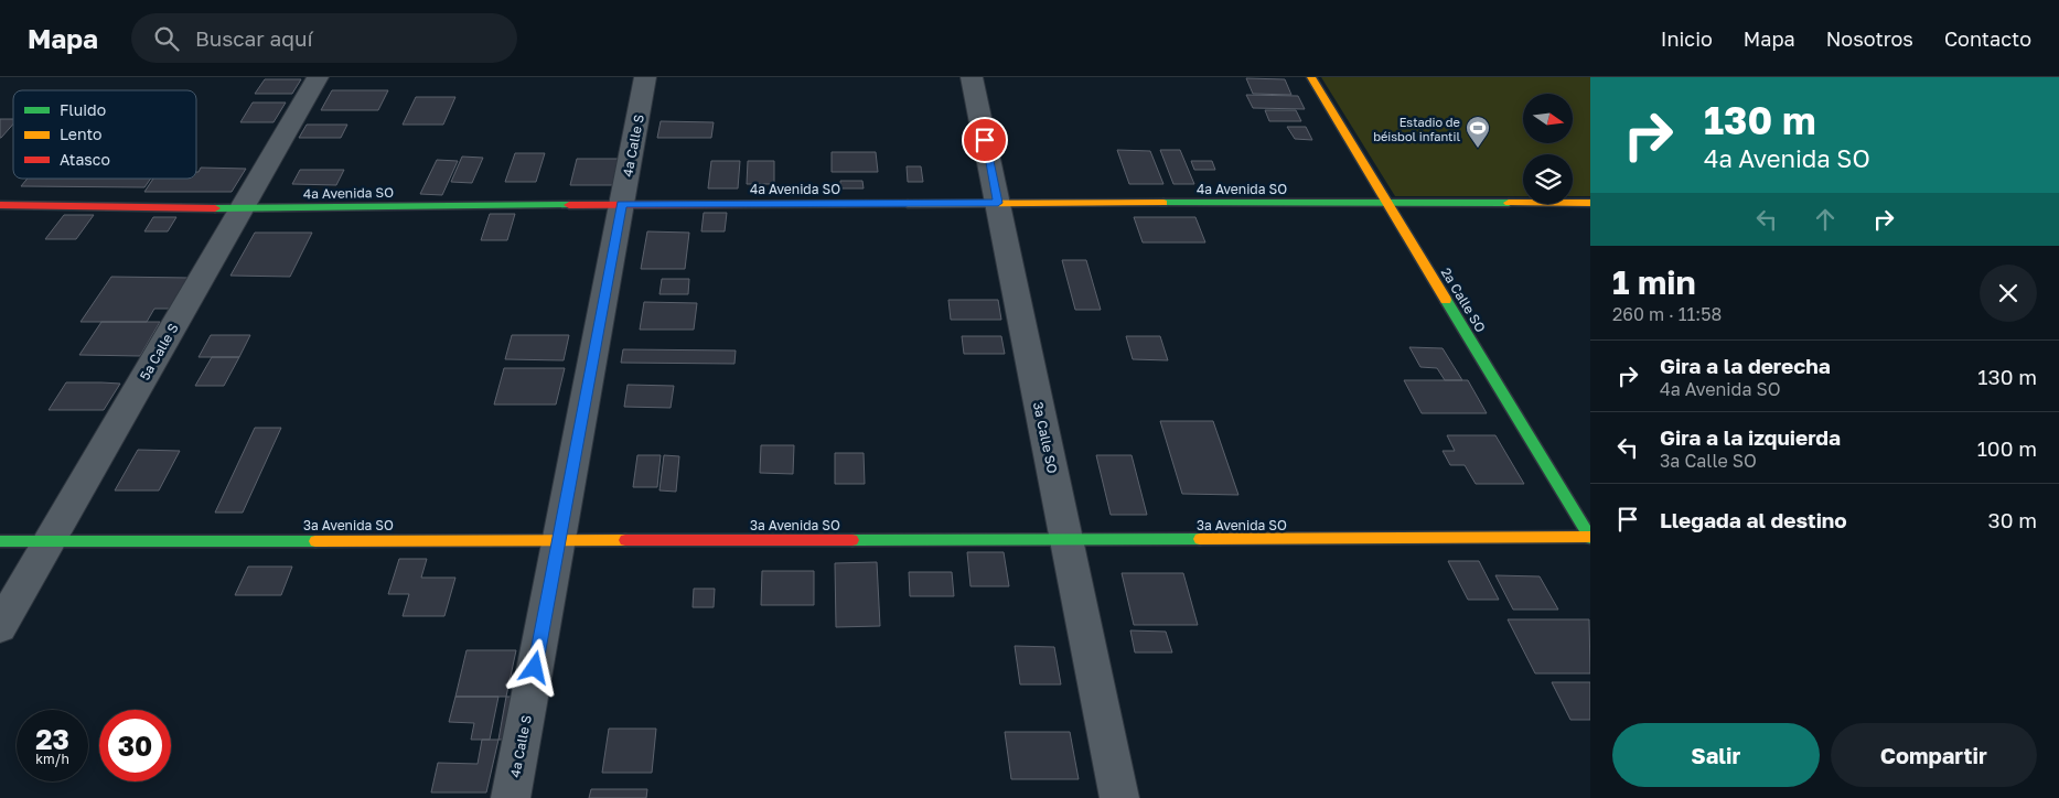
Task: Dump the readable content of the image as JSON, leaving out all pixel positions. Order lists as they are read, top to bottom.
{
  "streets": {
    "street": [
      "4a Calle S",
      "4a Avenida SO",
      "2a Calle SO",
      "5a Calle S",
      "3a Calle SO",
      "3a Avenida SO"
    ]
  },
  "crossings": [
    ["4a Calle S", "4a Avenida SO"],
    ["4a Calle S", "3a Avenida SO"],
    ["4a Avenida SO", "2a Calle SO"],
    ["4a Avenida SO", "5a Calle S"],
    ["4a Avenida SO", "3a Calle SO"],
    ["2a Calle SO", "3a Avenida SO"],
    ["5a Calle S", "3a Avenida SO"],
    ["3a Calle SO", "3a Avenida SO"]
  ],
  "places": {
    "sports": ["Estadio de béisbol infantil"]
  },
  "legend": ["Fluido", "Lento", "Atasco"],
  "north": "right",
  "page": {
    "header": "Mapa",
    "search": "Buscar aquí",
    "nav": [
      "Inicio",
      "Mapa",
      "Nosotros",
      "Contacto"
    ],
    "turn": ["130 m", "4a Avenida SO"],
    "heading": ["1 min", "260 m · 11:58"],
    "list": [
      {
        "name": "Gira a la derecha",
        "note": "4a Avenida SO",
        "value": "130 m"
      },
      {
        "name": "Gira a la izquierda",
        "note": "3a Calle SO",
        "value": "100 m"
      },
      {
        "name": "Llegada al destino",
        "value": "30 m"
      }
    ],
    "speed": "23 km/h",
    "limit": "30",
    "buttons": ["Salir", "Compartir"]
  }
}
